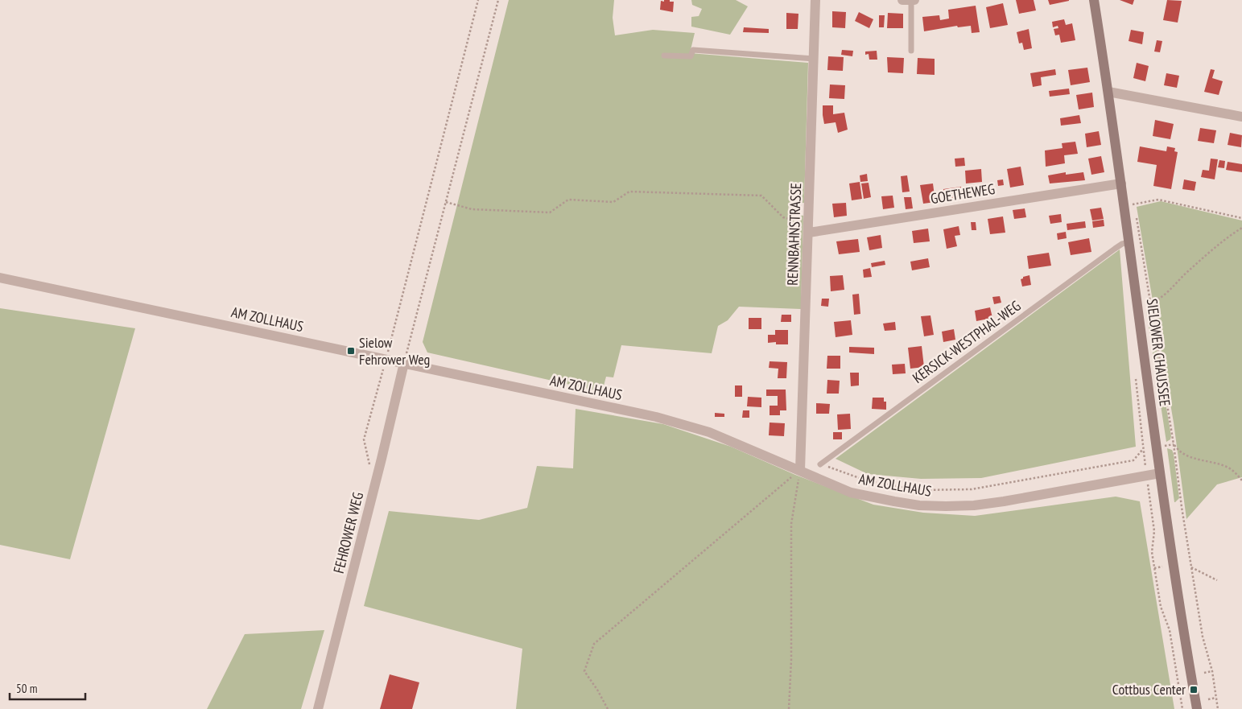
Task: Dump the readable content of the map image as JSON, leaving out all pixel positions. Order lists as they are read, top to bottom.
{
  "streets": {
    "main road": ["SIELOWER CHAUSSEE"],
    "street": [
      "GOETHEWEG",
      "RENNBAHNSTRASSE",
      "AM ZOLLHAUS",
      "FEHROWER WEG"
    ],
    "lane": ["KERSICK-WESTPHAL-WEG"]
  },
  "crossings": [
    ["GOETHEWEG", "RENNBAHNSTRASSE"],
    ["GOETHEWEG", "SIELOWER CHAUSSEE"],
    ["RENNBAHNSTRASSE", "AM ZOLLHAUS"],
    ["AM ZOLLHAUS", "SIELOWER CHAUSSEE"],
    ["AM ZOLLHAUS", "FEHROWER WEG"],
    ["KERSICK-WESTPHAL-WEG", "SIELOWER CHAUSSEE"]
  ],
  "places": {
    "transit": ["Sielow Fehrower Weg", "Cottbus Center"]
  },
  "scale_bar": "50 m"
}
